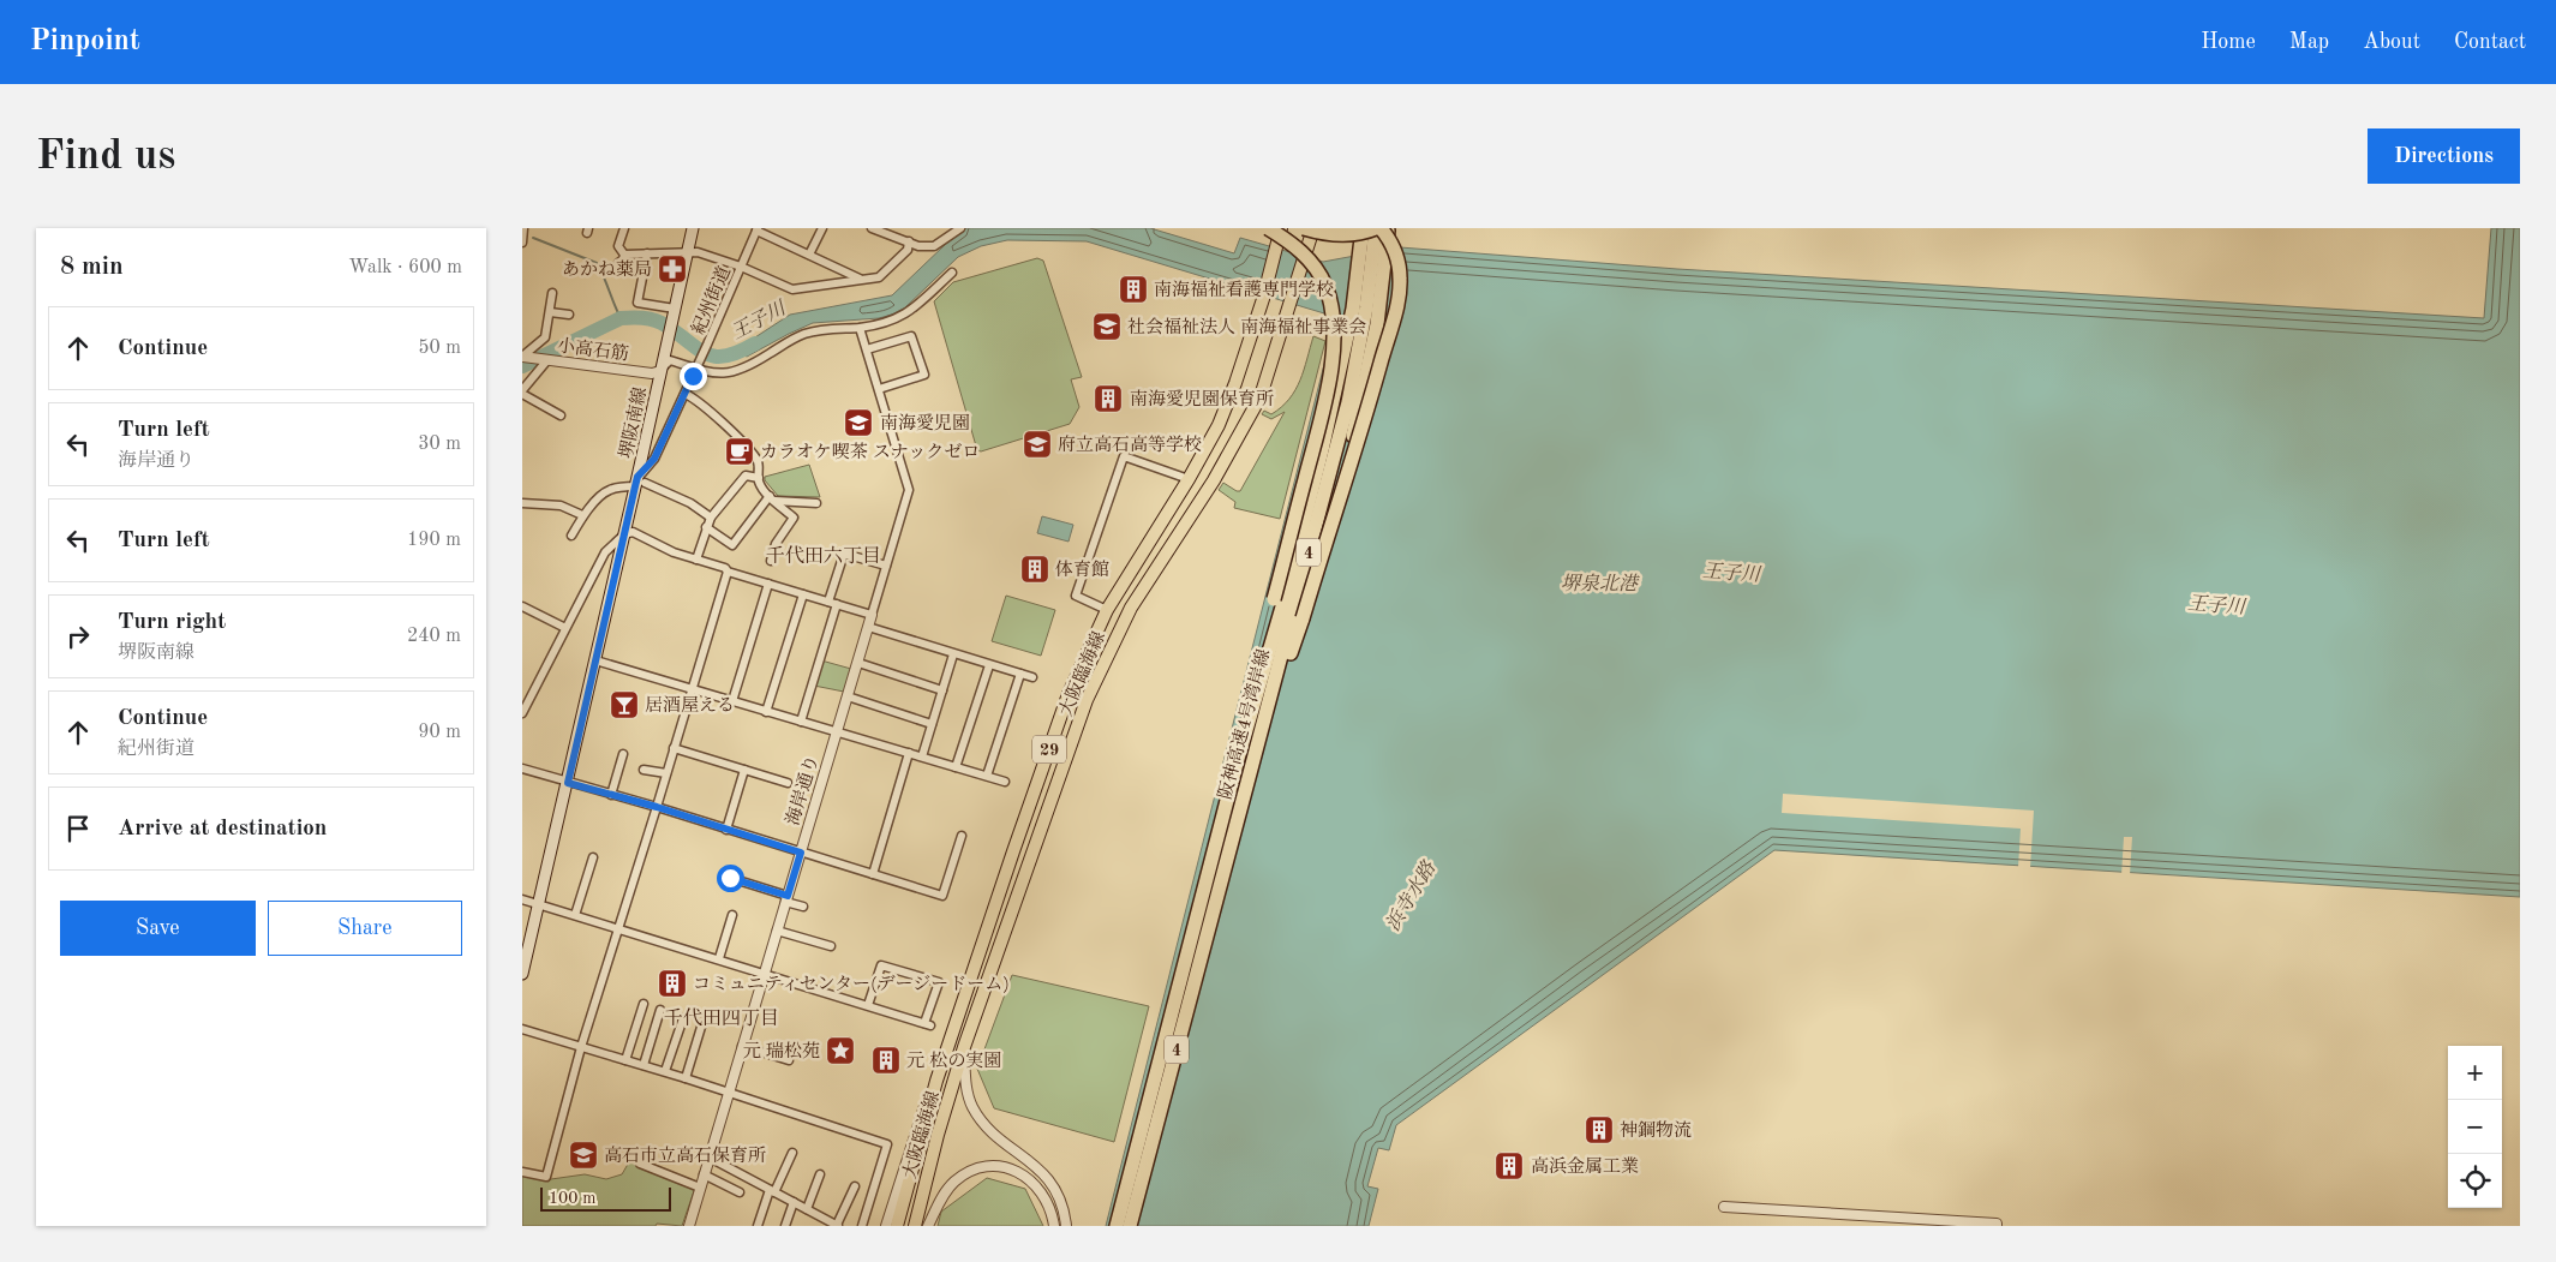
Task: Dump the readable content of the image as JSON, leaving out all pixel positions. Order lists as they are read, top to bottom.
{
  "streets": {
    "highway": ["4", "阪神高速4号湾岸線"],
    "main road": ["堺阪南線", "大阪臨海線", "29"],
    "street": ["紀州街道", "小高石筋", "海岸通り"]
  },
  "crossings": [
    ["紀州街道", "堺阪南線"],
    ["小高石筋", "堺阪南線"]
  ],
  "districts": ["千代田六丁目", "千代田四丁目"],
  "water": ["王子川", "堺泉北港", "浜寺水路"],
  "places": {
    "pharmacy": ["あかね薬局"],
    "building": [
      "南海福祉看護専門学校",
      "南海愛児園保育所",
      "体育館",
      "コミュニティセンター(デージードーム)",
      "元 松の実園",
      "神鋼物流",
      "高浜金属工業"
    ],
    "school or university": [
      "社会福祉法人 南海福祉事業会",
      "南海愛児園",
      "府立高石高等学校",
      "高石市立高石保育所"
    ],
    "cafe": ["カラオケ喫茶 スナックゼロ"],
    "bar": ["居酒屋える"],
    "place": ["元 瑞松苑"]
  },
  "scale_bar": "100 m",
  "page": {
    "header": "Pinpoint",
    "nav": [
      "Home",
      "Map",
      "About",
      "Contact"
    ],
    "buttons": [
      "Directions",
      ["Save", "Share"]
    ],
    "title": "Find us",
    "heading": ["8 min", "Walk · 600 m"],
    "list": [
      ["Continue", "50 m"],
      ["Turn left", "海岸通り", "30 m"],
      ["Turn left", "190 m"],
      ["Turn right", "堺阪南線", "240 m"],
      ["Continue", "紀州街道", "90 m"],
      "Arrive at destination"
    ],
    "map_buttons": ["+", "−"],
    "scale": "100 m"
  }
}
